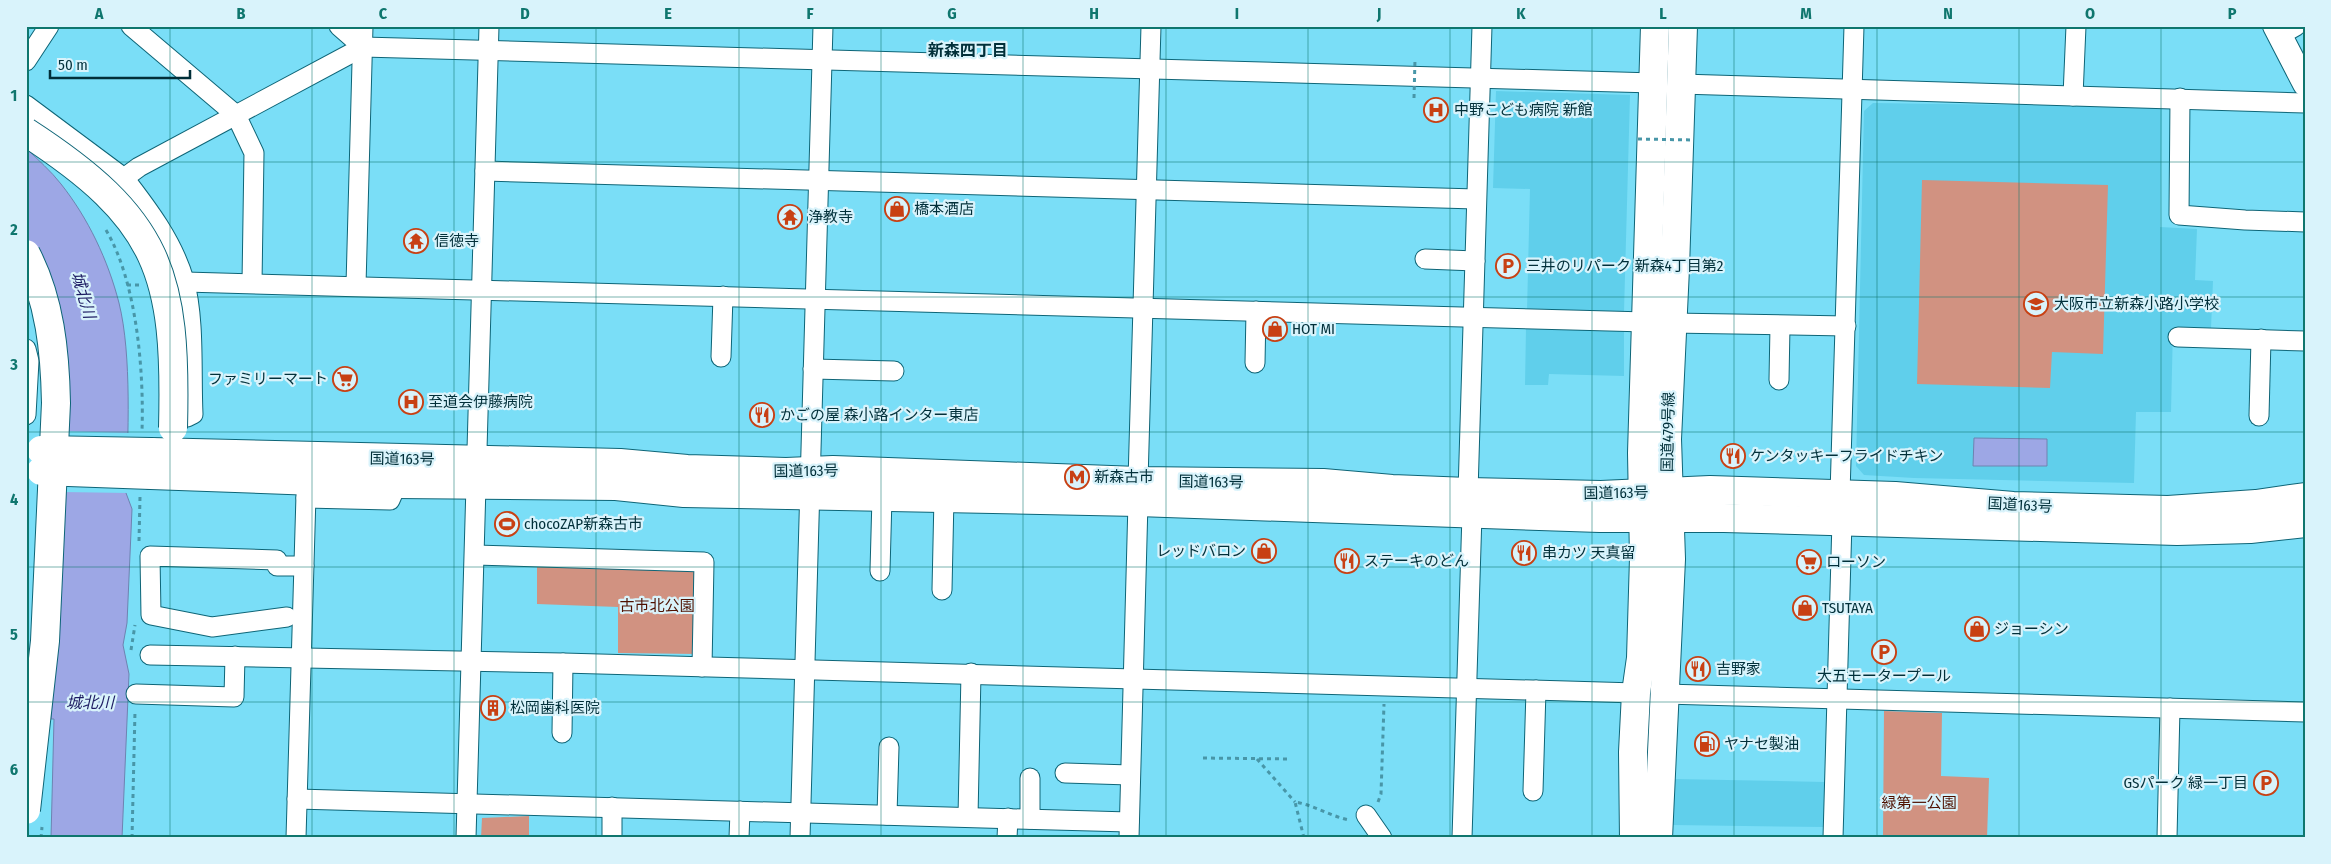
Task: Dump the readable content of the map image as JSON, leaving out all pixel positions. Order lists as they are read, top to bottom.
{
  "streets": {
    "highway": ["国道479号線", "国道163号"]
  },
  "crossings": [
    ["国道479号線", "国道163号"]
  ],
  "districts": ["新森四丁目"],
  "water": ["城北川"],
  "parks": ["古市北公園", "緑第一公園"],
  "places": {
    "hospital": ["中野こども病院 新館", "至道会伊藤病院"],
    "shop": [
      "橋本酒店",
      "HOT MI",
      "レッドバロン",
      "TSUTAYA",
      "ジョーシン"
    ],
    "temple": ["浄教寺", "信徳寺"],
    "parking": ["三井のリパーク 新森4丁目第2", "大五モータープール", "GSパーク 緑一丁目"],
    "school or university": ["大阪市立新森小路小学校"],
    "supermarket": ["ファミリーマート", "ローソン"],
    "restaurant": [
      "かごの屋 森小路インター東店",
      "ケンタッキーフライドチキン",
      "串カツ 天真留",
      "ステーキのどん",
      "吉野家"
    ],
    "metro station": ["新森古市"],
    "sports": ["chocoZAP新森古市"],
    "building": ["松岡歯科医院"],
    "fuel station": ["ヤナセ製油"]
  },
  "scale_bar": "50 m",
  "grid": {
    "columns": [
      "A",
      "B",
      "C",
      "D",
      "E",
      "F",
      "G",
      "H",
      "I",
      "J",
      "K",
      "L",
      "M",
      "N",
      "O",
      "P"
    ],
    "rows": [
      "1",
      "2",
      "3",
      "4",
      "5",
      "6"
    ]
  }
}
